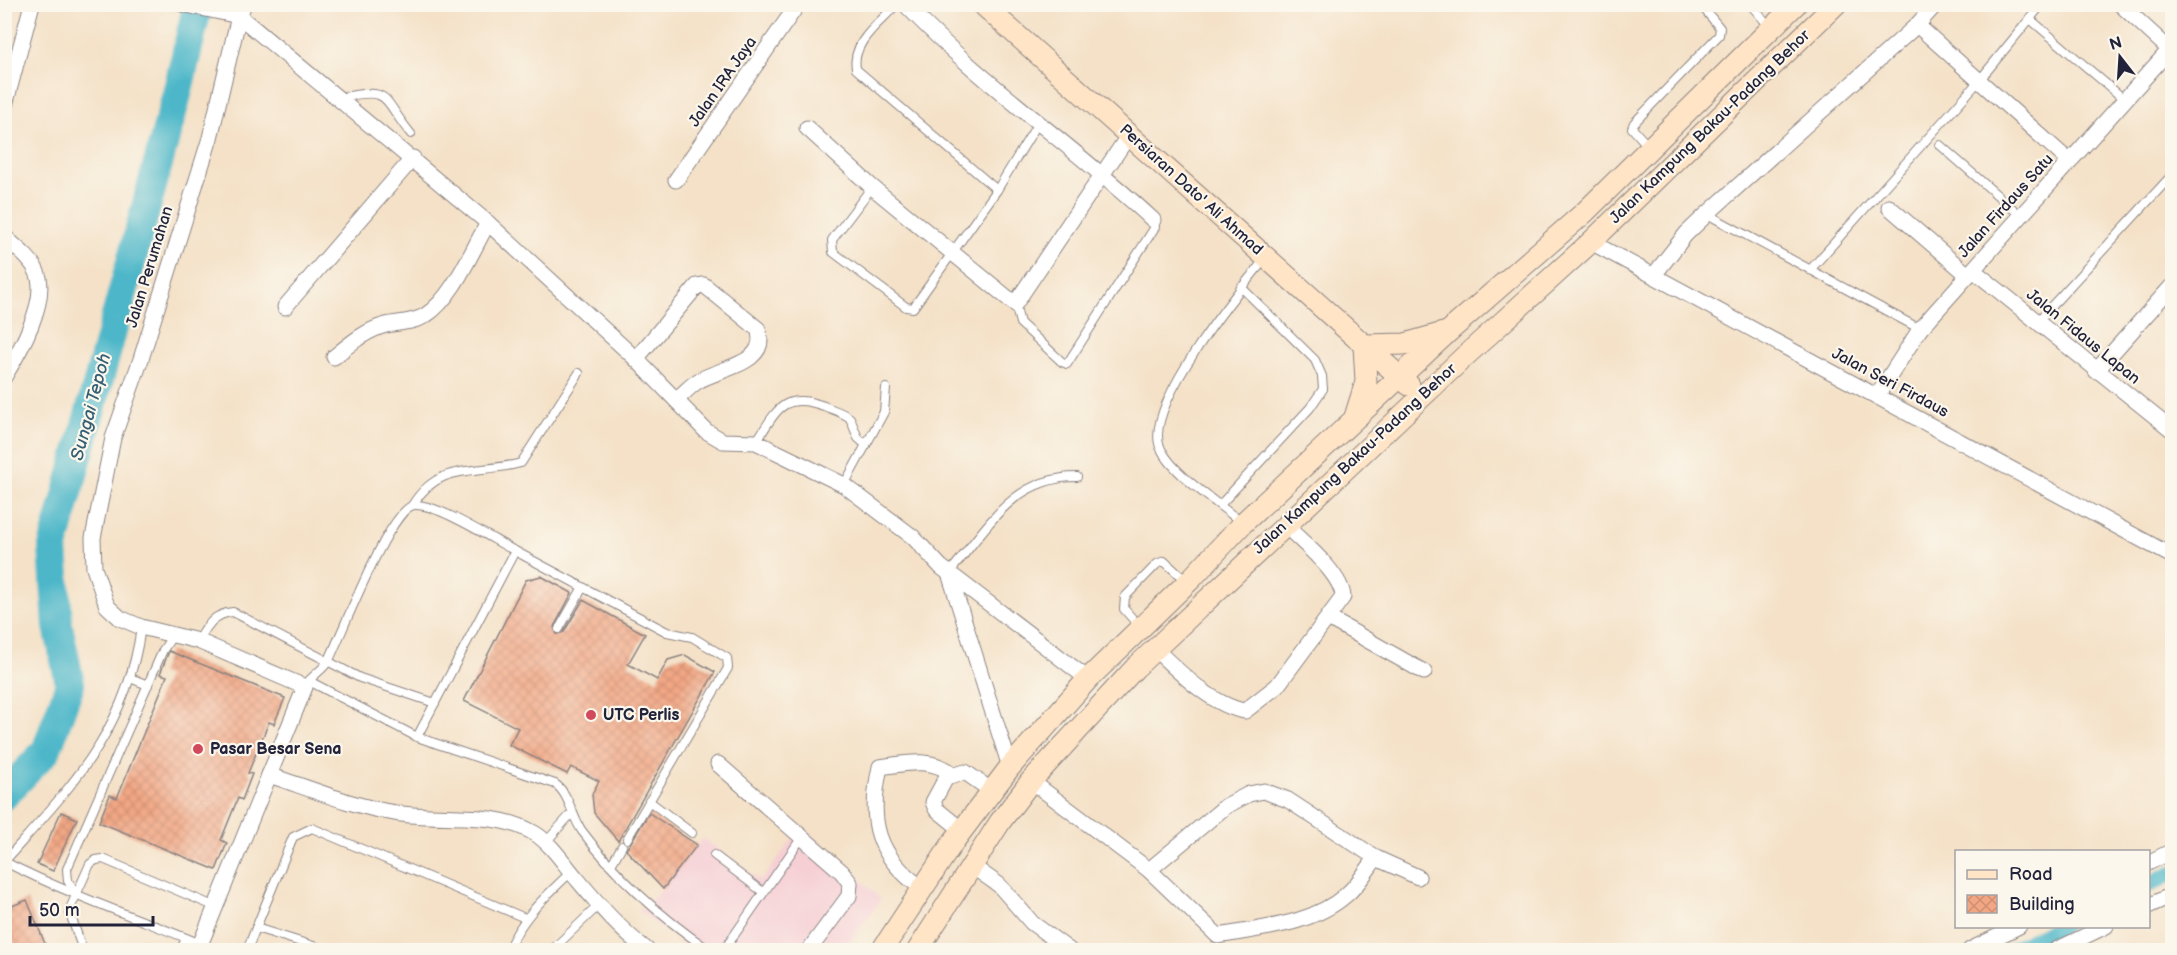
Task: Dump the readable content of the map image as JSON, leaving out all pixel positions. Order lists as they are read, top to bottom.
{
  "streets": {
    "street": [
      "Jalan IRA Jaya",
      "Jalan Kampung Bakau-Padang Behor",
      "Persiaran Dato' Ali Ahmad",
      "Jalan Firdaus Satu",
      "Jalan Perumahan",
      "Jalan Fidaus Lapan",
      "Jalan Seri Firdaus"
    ]
  },
  "crossings": [
    ["Jalan Kampung Bakau-Padang Behor", "Persiaran Dato' Ali Ahmad"],
    ["Jalan Kampung Bakau-Padang Behor", "Jalan Seri Firdaus"],
    ["Jalan Firdaus Satu", "Jalan Fidaus Lapan"],
    ["Jalan Firdaus Satu", "Jalan Seri Firdaus"]
  ],
  "water": ["Sungai Tepoh"],
  "places": ["UTC Perlis", "Pasar Besar Sena"],
  "legend": ["Road", "Building"],
  "scale_bar": "50 m",
  "north": "top"
}
